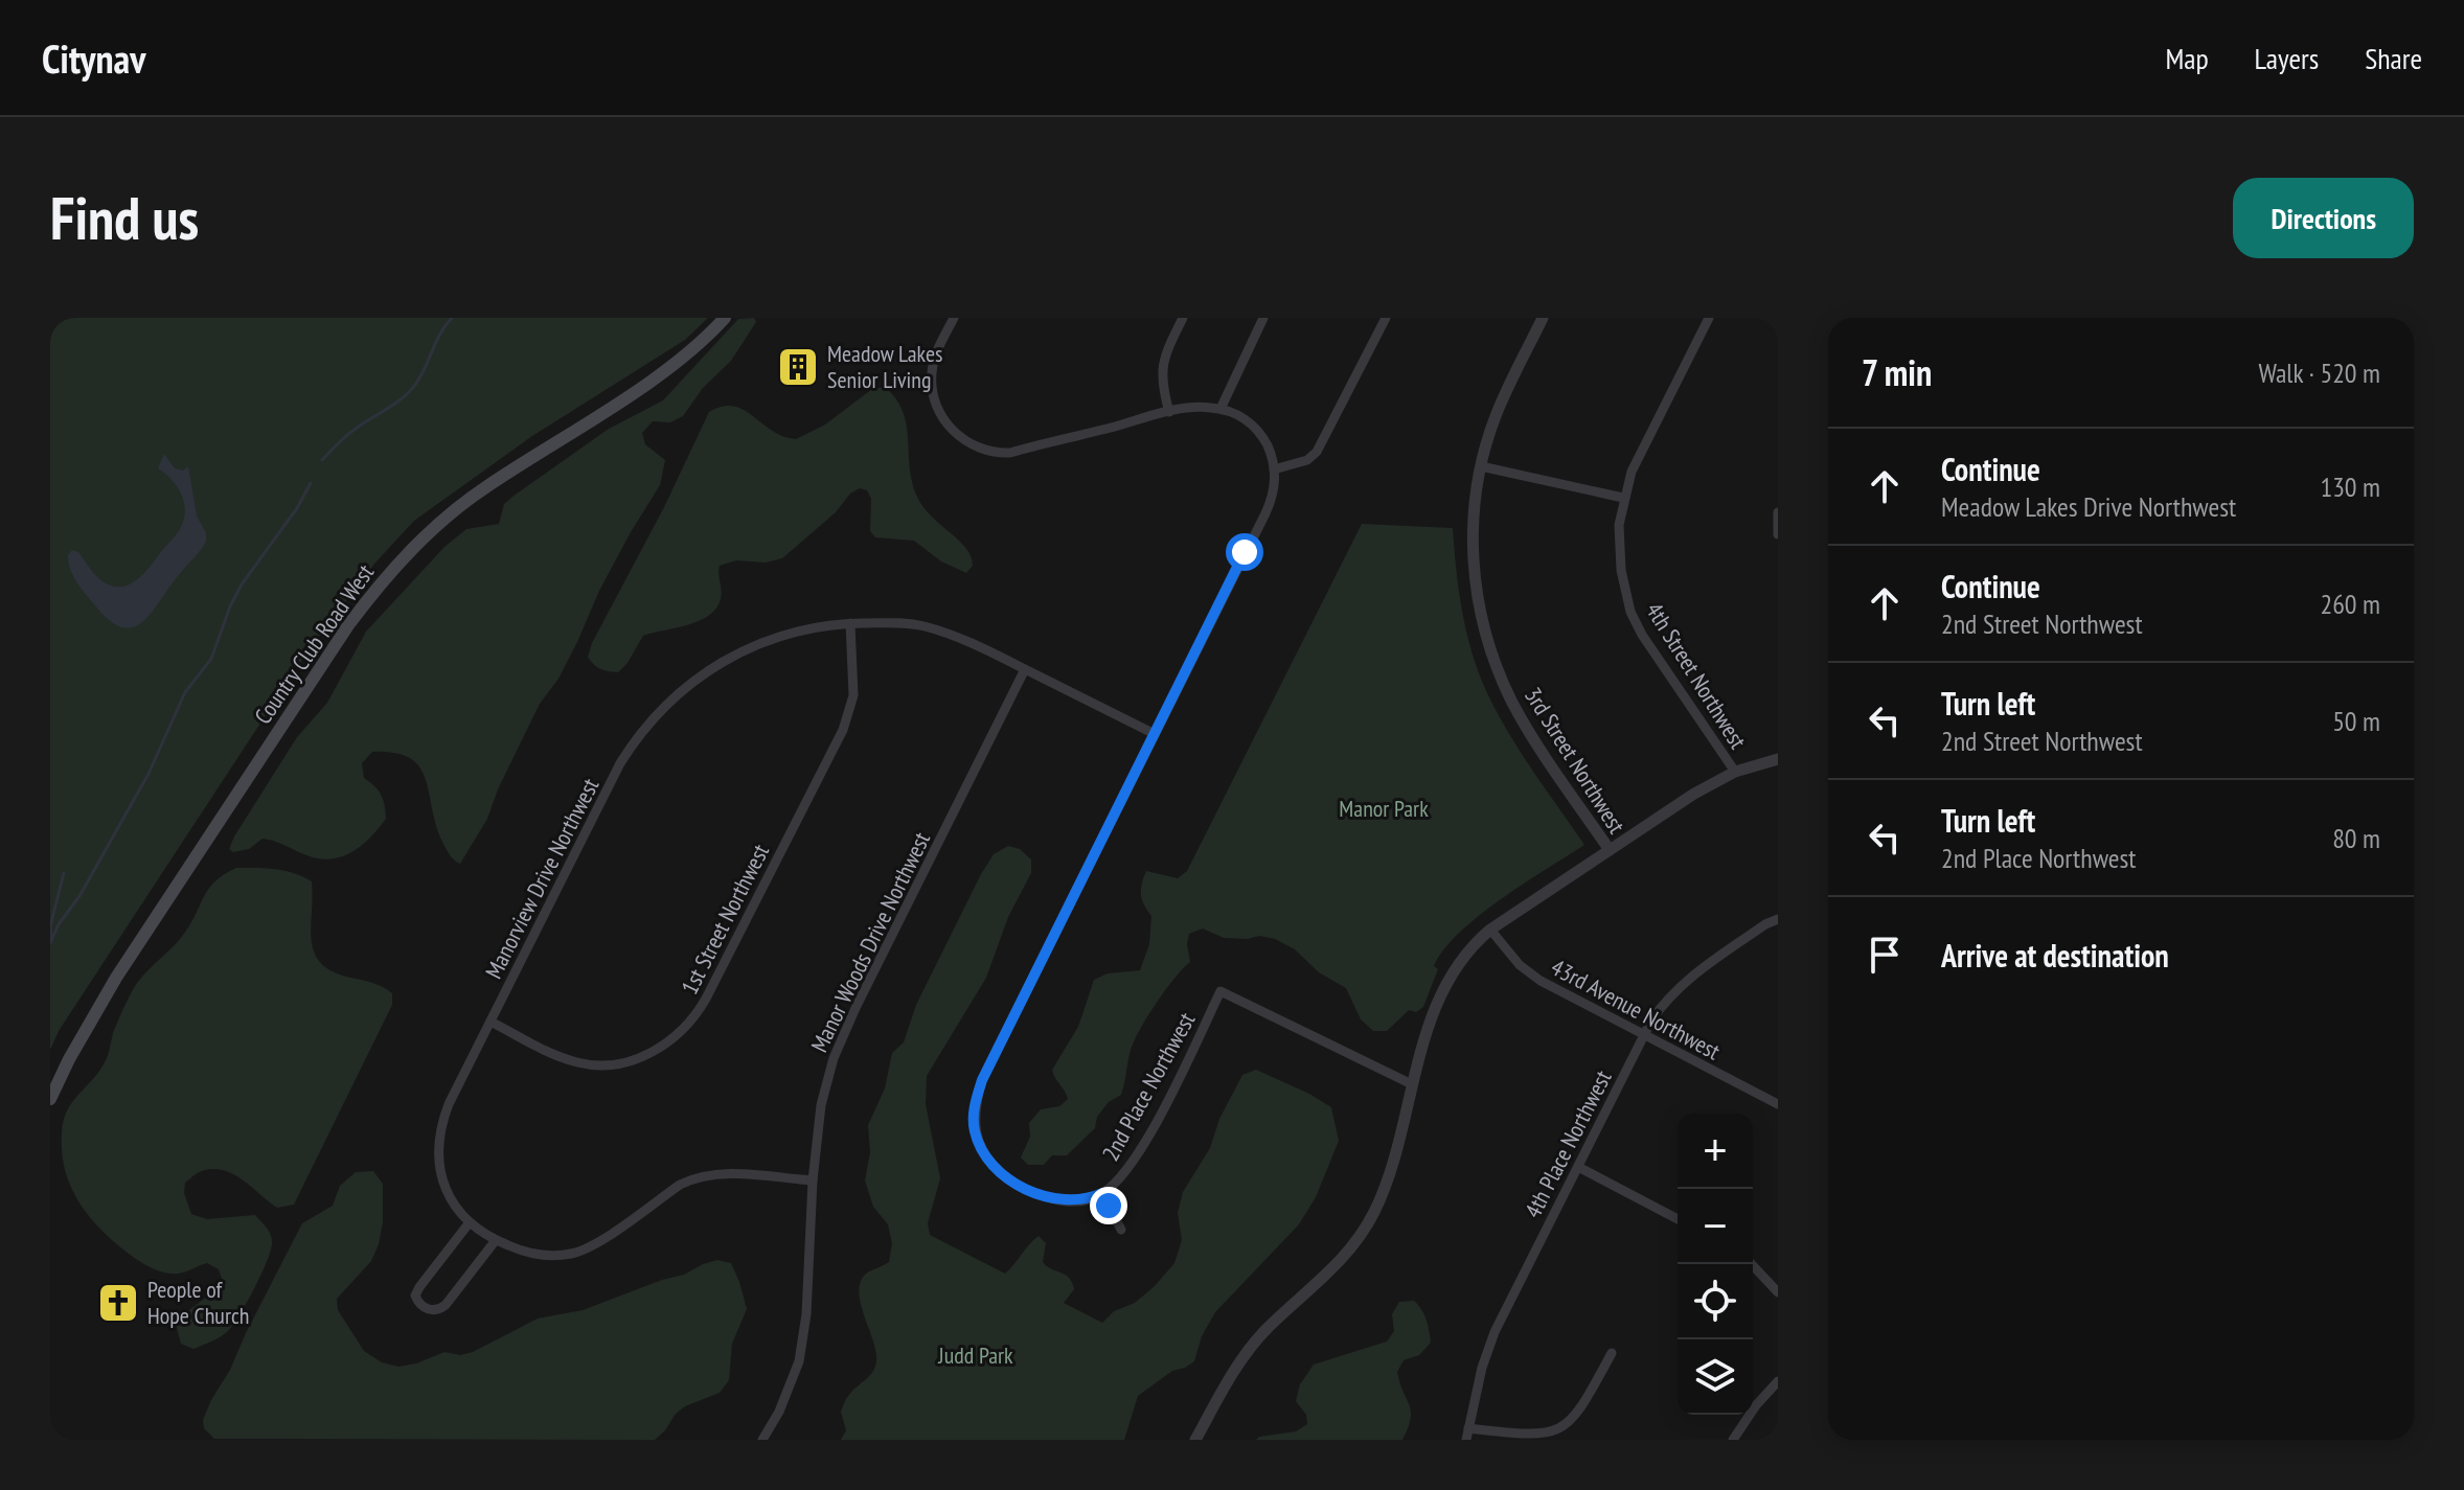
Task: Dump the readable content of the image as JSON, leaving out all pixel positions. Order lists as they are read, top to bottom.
{
  "streets": {
    "main road": ["Country Club Road West"],
    "street": [
      "4th Street Northwest",
      "3rd Street Northwest",
      "Manorview Drive Northwest",
      "1st Street Northwest",
      "Manor Woods Drive Northwest",
      "43rd Avenue Northwest",
      "2nd Place Northwest",
      "4th Place Northwest"
    ]
  },
  "crossings": [
    ["3rd Street Northwest", "43rd Avenue Northwest"],
    ["3rd Street Northwest", "2nd Place Northwest"],
    ["Manorview Drive Northwest", "1st Street Northwest"],
    ["Manorview Drive Northwest", "Manor Woods Drive Northwest"],
    ["Manorview Drive Northwest", "2nd Place Northwest"],
    ["43rd Avenue Northwest", "4th Place Northwest"]
  ],
  "parks": ["Manor Park", "Judd Park"],
  "places": {
    "building": ["Meadow Lakes Senior Living"],
    "church": ["People of Hope Church"]
  },
  "page": {
    "header": "Citynav",
    "nav": ["Map", "Layers", "Share"],
    "buttons": "Directions",
    "title": "Find us",
    "heading": ["7 min", "Walk · 520 m"],
    "list": [
      ["Continue", "Meadow Lakes Drive Northwest", "130 m"],
      ["Continue", "2nd Street Northwest", "260 m"],
      ["Turn left", "2nd Street Northwest", "50 m"],
      ["Turn left", "2nd Place Northwest", "80 m"],
      "Arrive at destination"
    ],
    "map_buttons": ["+", "−"]
  }
}
